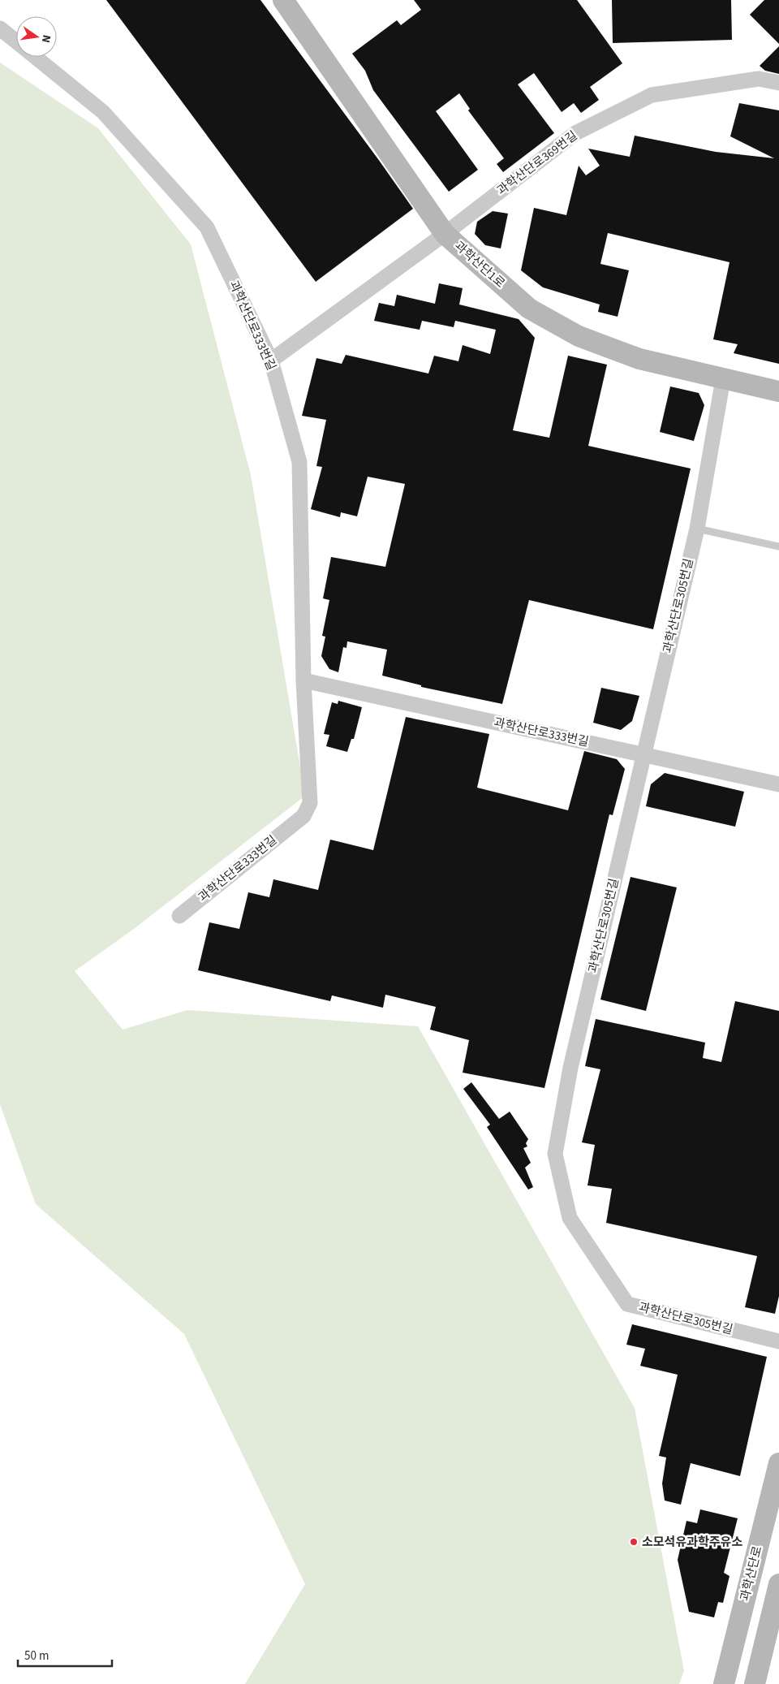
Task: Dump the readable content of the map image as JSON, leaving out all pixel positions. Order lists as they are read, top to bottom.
{
  "streets": {
    "main road": ["과학산단1로", "과학산단로"],
    "street": ["과학산단로369번길", "과학산단로333번길", "과학산단로305번길"]
  },
  "crossings": [
    ["과학산단로369번길", "과학산단1로"],
    ["과학산단로369번길", "과학산단로333번길"],
    ["과학산단1로", "과학산단로305번길"],
    ["과학산단로333번길", "과학산단로305번길"]
  ],
  "places": ["소모석유과학주유소"],
  "scale_bar": "50 m",
  "north": "right"
}
